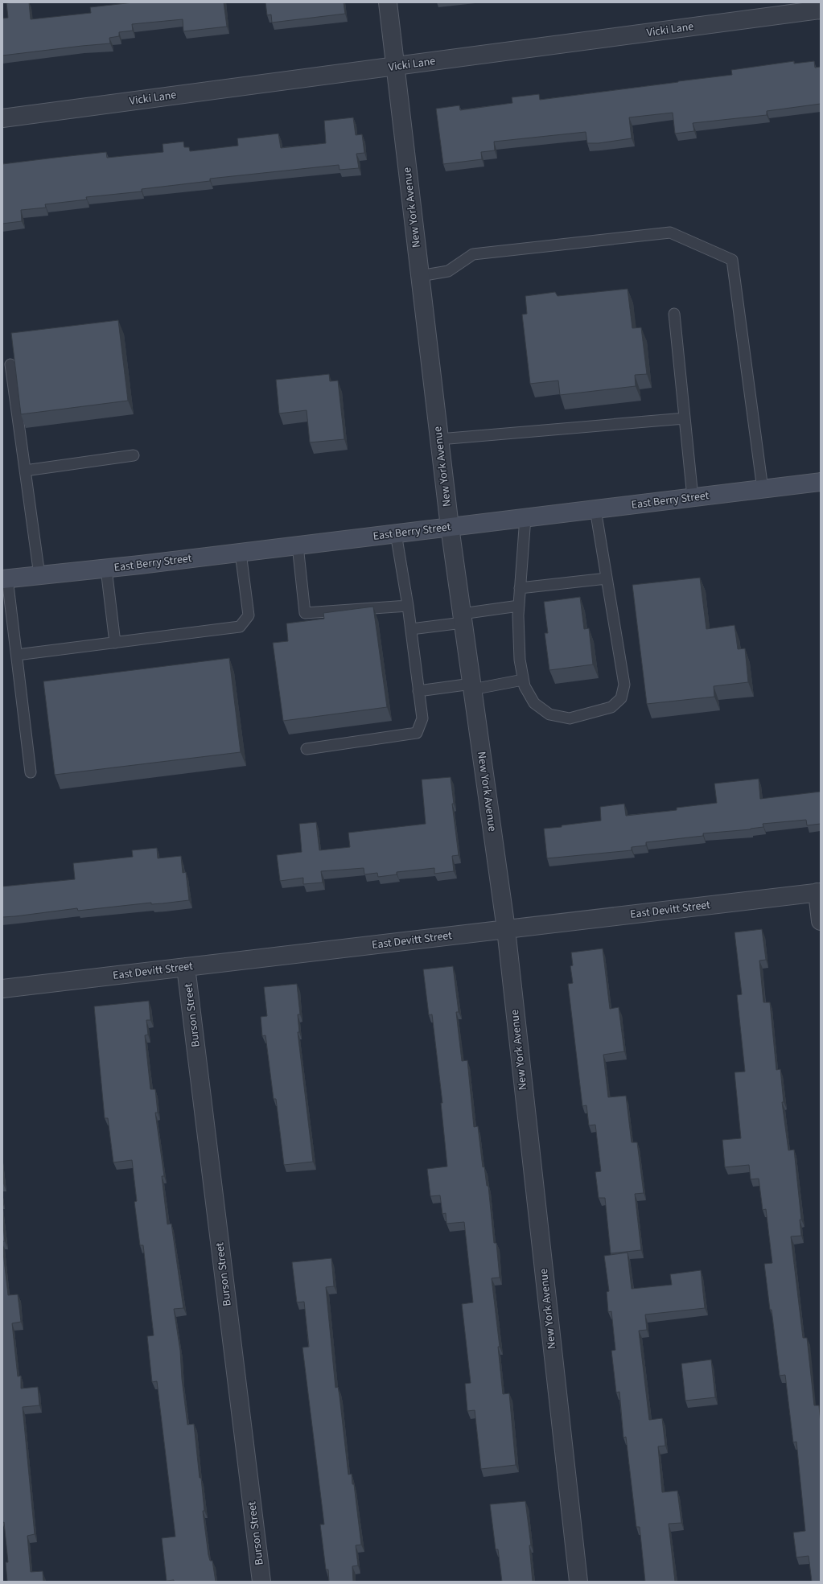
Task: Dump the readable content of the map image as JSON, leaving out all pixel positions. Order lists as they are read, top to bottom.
{
  "streets": {
    "main road": ["East Berry Street"],
    "street": [
      "Vicki Lane",
      "New York Avenue",
      "East Devitt Street",
      "Burson Street"
    ]
  },
  "crossings": [
    ["Vicki Lane", "New York Avenue"],
    ["New York Avenue", "East Berry Street"],
    ["New York Avenue", "East Devitt Street"],
    ["East Devitt Street", "Burson Street"]
  ]
}
